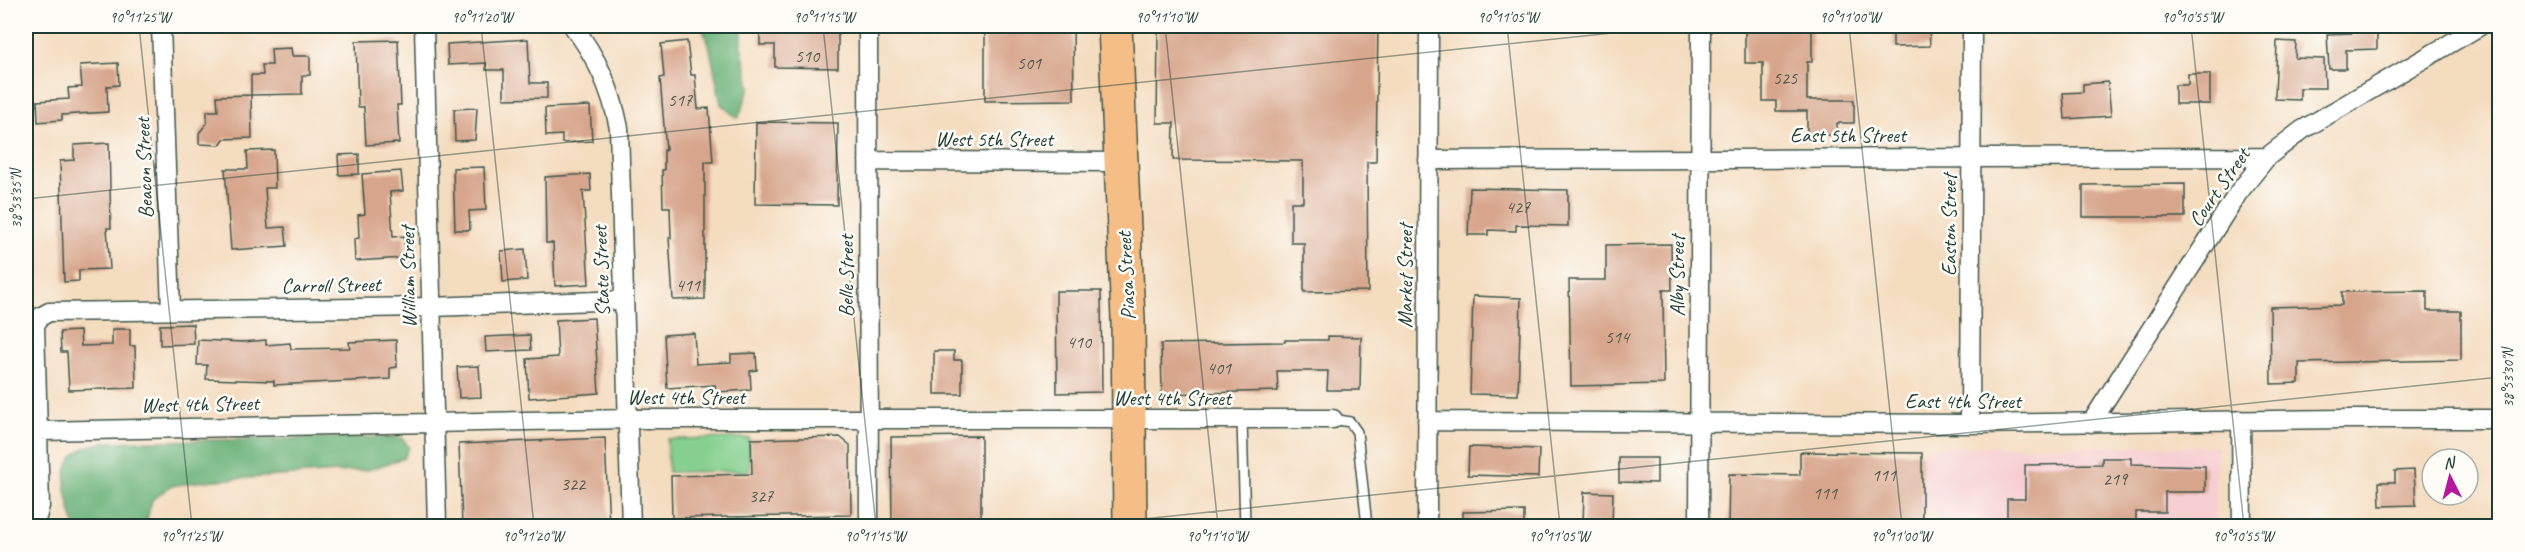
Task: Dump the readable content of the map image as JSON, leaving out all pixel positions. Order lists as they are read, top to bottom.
{
  "streets": {
    "highway": ["Piasa Street"],
    "street": [
      "East 5th Street",
      "West 5th Street",
      "Beacon Street",
      "Court Street",
      "Easton Street",
      "State Street",
      "Belle Street",
      "Market Street",
      "Alby Street",
      "William Street",
      "Carroll Street",
      "West 4th Street",
      "East 4th Street"
    ]
  },
  "crossings": [
    ["East 5th Street", "Court Street"],
    ["East 5th Street", "Easton Street"],
    ["East 5th Street", "Market Street"],
    ["East 5th Street", "Alby Street"],
    ["West 5th Street", "Belle Street"],
    ["West 5th Street", "Piasa Street"],
    ["Beacon Street", "Carroll Street"],
    ["Court Street", "East 4th Street"],
    ["Easton Street", "East 4th Street"],
    ["State Street", "Carroll Street"],
    ["State Street", "West 4th Street"],
    ["Belle Street", "West 4th Street"],
    ["Piasa Street", "West 4th Street"],
    ["Market Street", "East 4th Street"],
    ["Alby Street", "East 4th Street"],
    ["William Street", "Carroll Street"],
    ["William Street", "West 4th Street"],
    ["Carroll Street", "West 4th Street"]
  ],
  "house_numbers": [
    "510",
    "501",
    "525",
    "517",
    "427",
    "411",
    "514",
    "410",
    "401",
    "111",
    "219",
    "322",
    "111",
    "327"
  ],
  "north": "top",
  "coordinates": [
    "90°11'25\"W",
    "90°11'20\"W",
    "90°11'15\"W",
    "90°11'10\"W",
    "90°11'05\"W",
    "90°11'00\"W",
    "90°10'55\"W",
    "38°53'35\"N",
    "38°53'30\"N"
  ]
}
